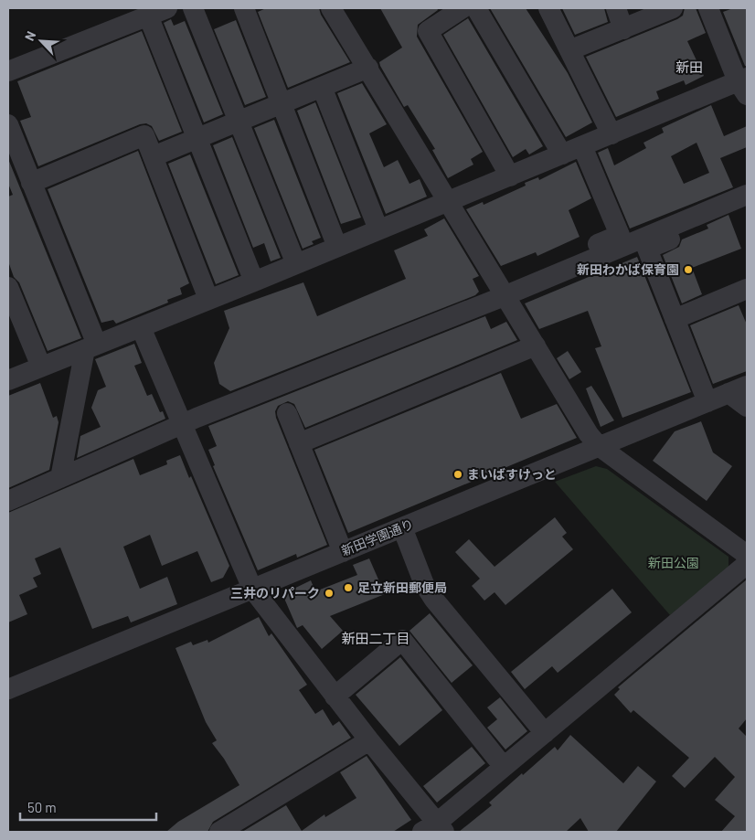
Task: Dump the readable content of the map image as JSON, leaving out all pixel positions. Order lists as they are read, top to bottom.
{
  "streets": {
    "street": ["新田学園通り"]
  },
  "districts": ["新田", "新田二丁目"],
  "parks": ["新田公園"],
  "places": [
    "新田わかば保育園",
    "まいばすけっと",
    "足立新田郵便局",
    "三井のリパーク"
  ],
  "scale_bar": "50 m",
  "north": "top left"
}
